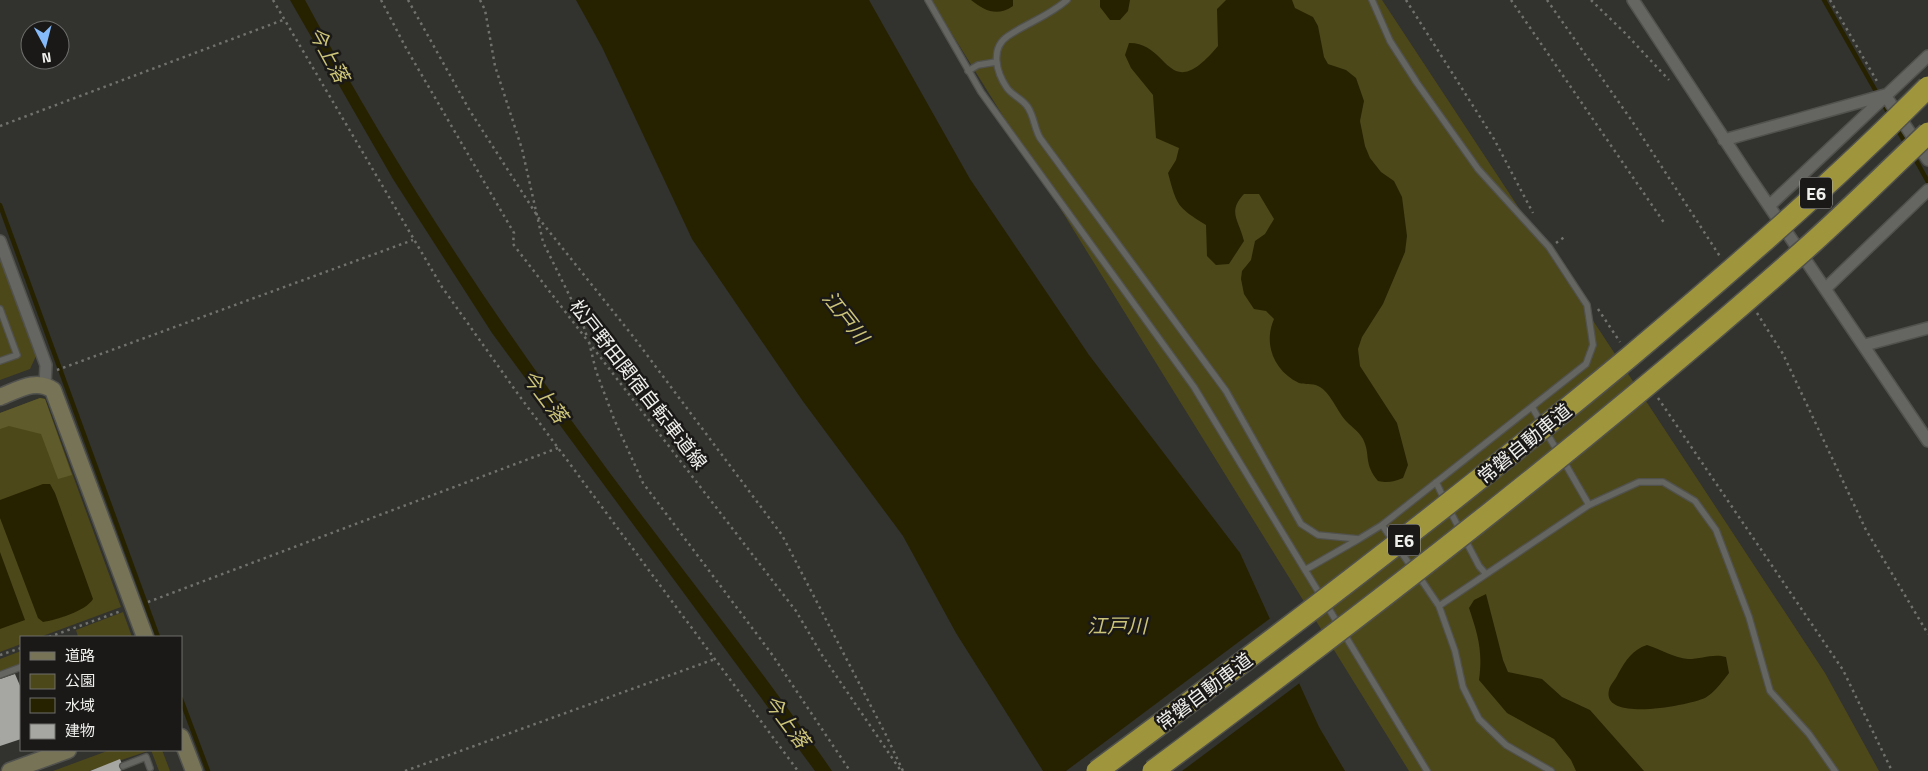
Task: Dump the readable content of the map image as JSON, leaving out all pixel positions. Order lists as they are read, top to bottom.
{
  "streets": {
    "highway": ["E6", "常磐自動車道"],
    "path": ["松戸野田関宿自転車道線"]
  },
  "water": ["今上落", "江戸川"],
  "legend": [
    "道路",
    "公園",
    "水域",
    "建物"
  ],
  "north": "bottom"
}
